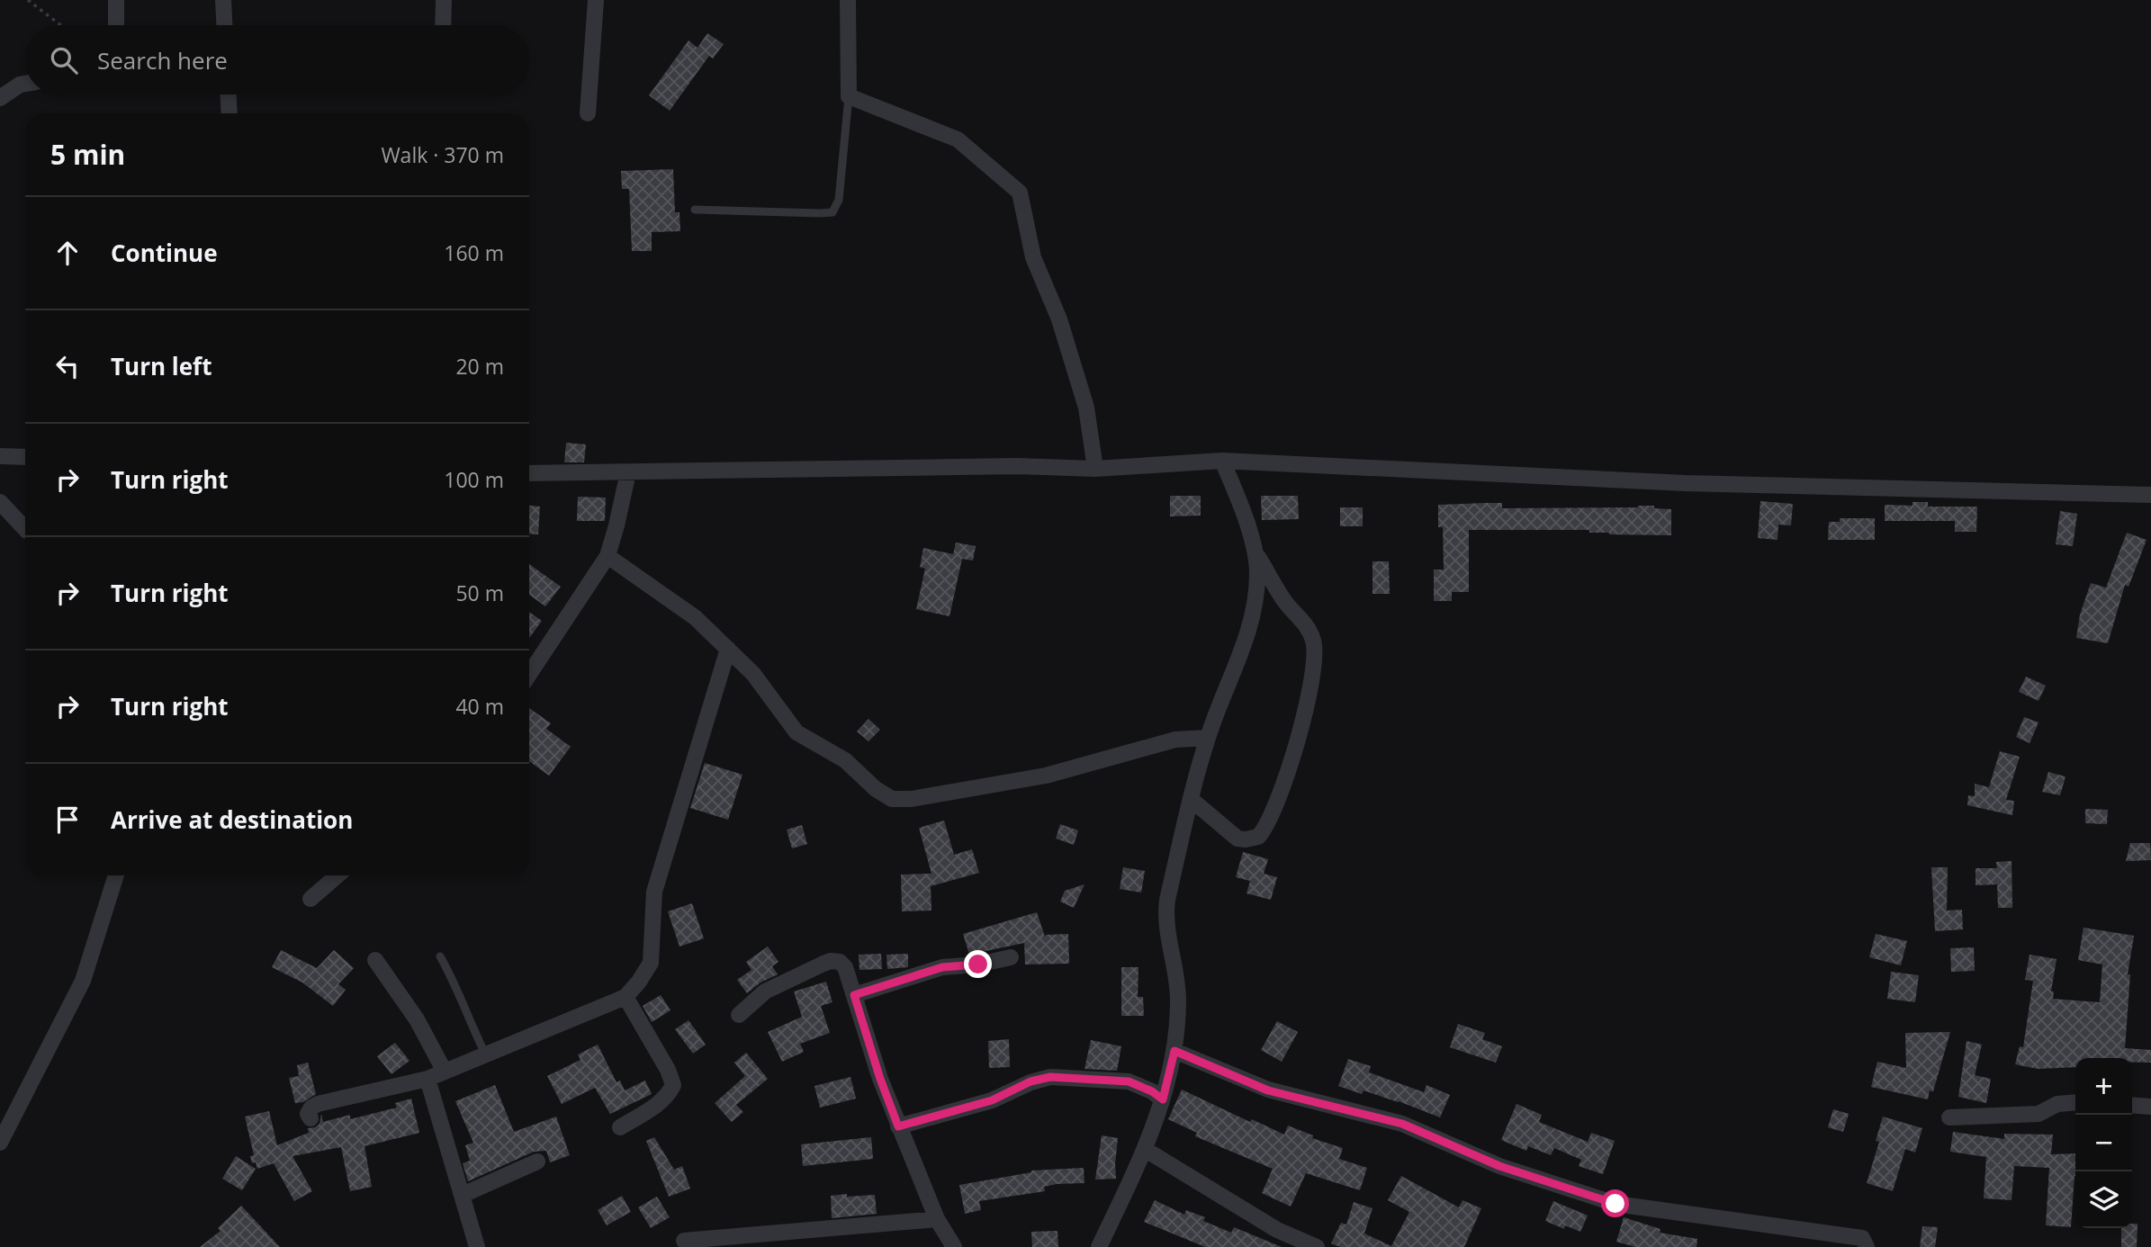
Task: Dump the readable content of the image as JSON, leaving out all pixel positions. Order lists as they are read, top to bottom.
{
  "page": {
    "search": "Search here",
    "heading": ["5 min", "Walk · 370 m"],
    "list": [
      ["Continue", "160 m"],
      ["Turn left", "20 m"],
      ["Turn right", "100 m"],
      ["Turn right", "50 m"],
      ["Turn right", "40 m"],
      "Arrive at destination"
    ],
    "map_buttons": ["+", "−"]
  }
}
